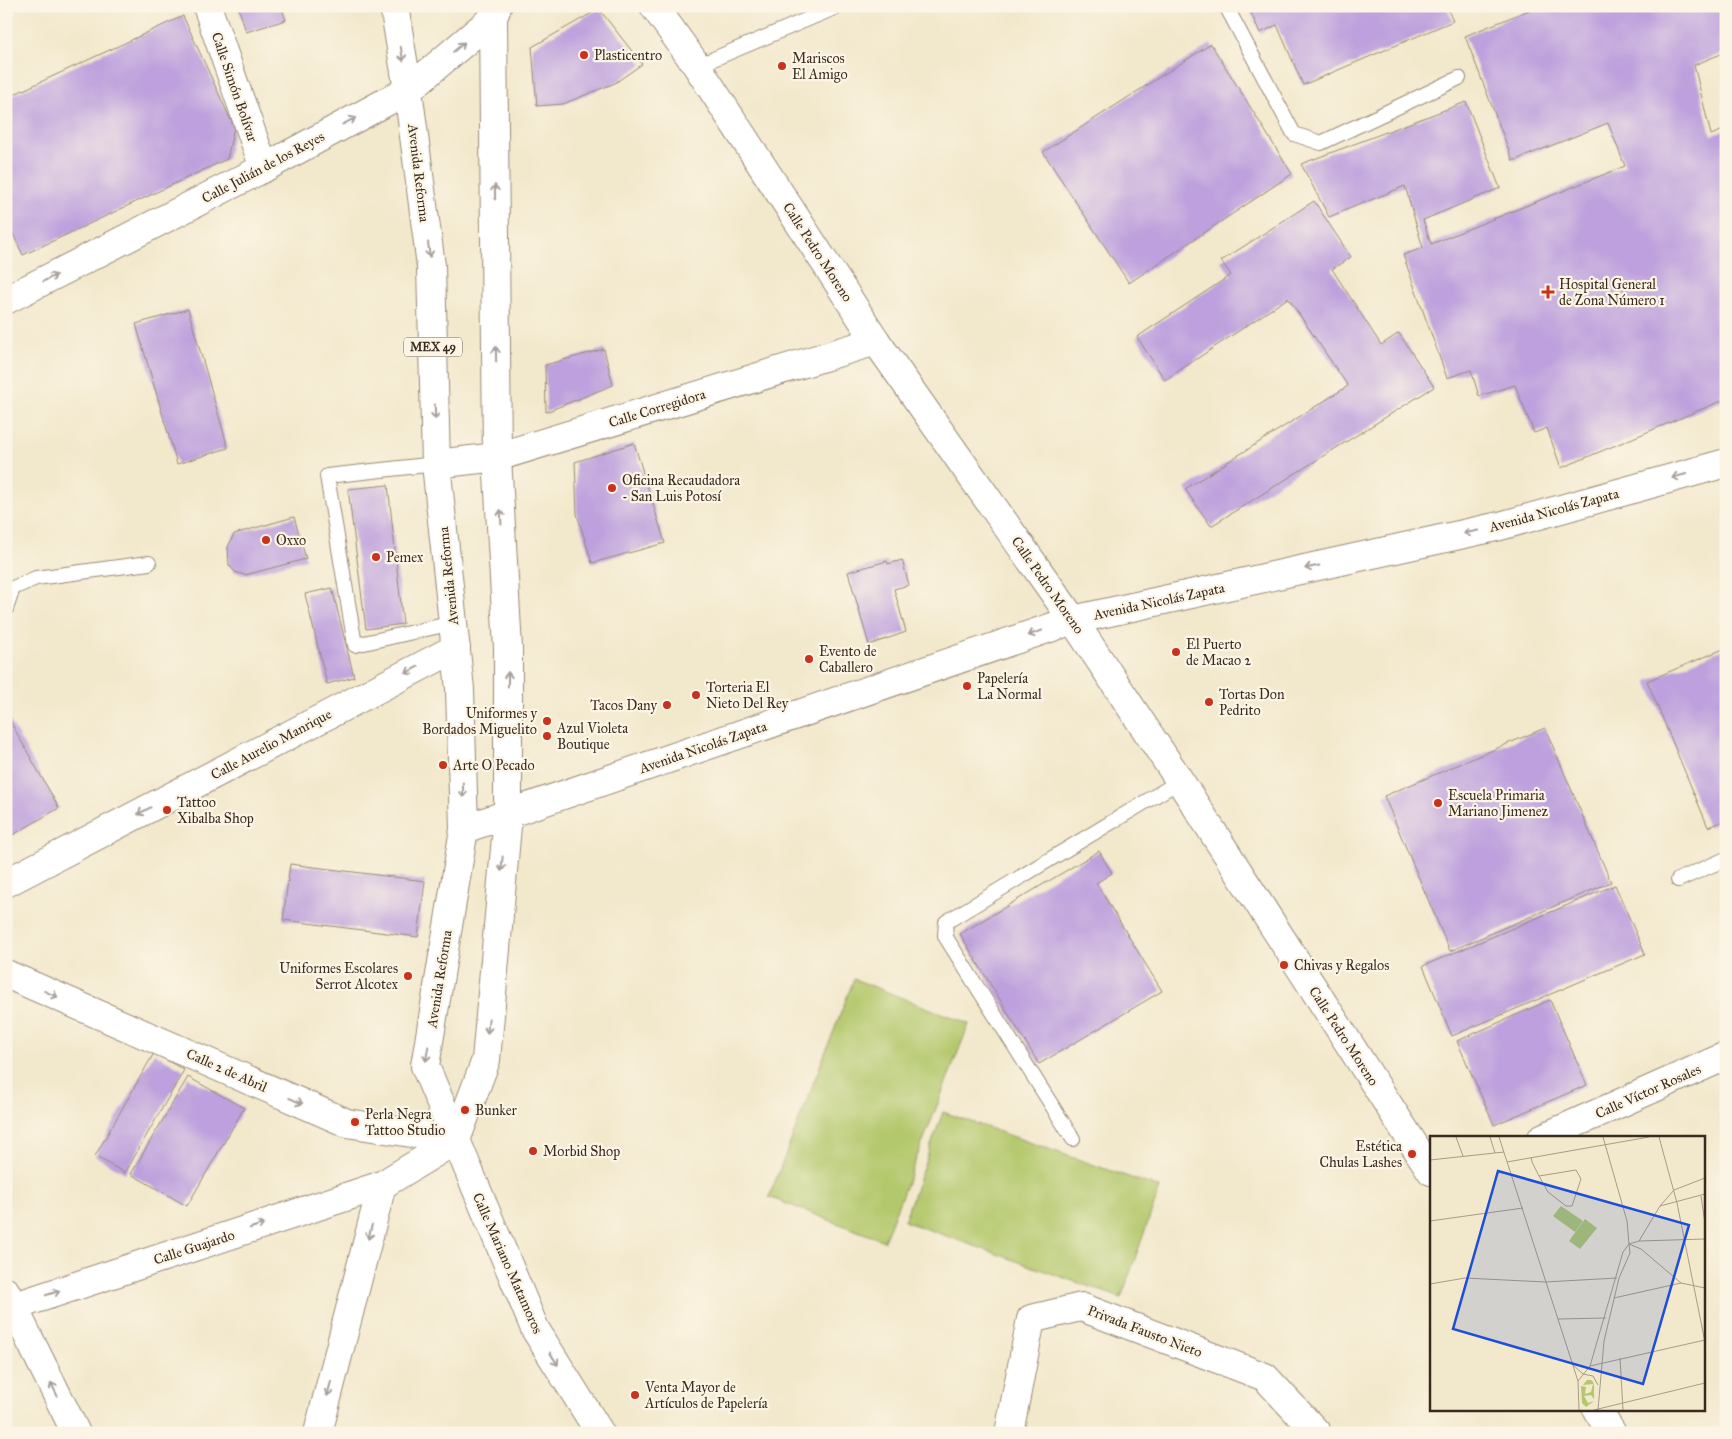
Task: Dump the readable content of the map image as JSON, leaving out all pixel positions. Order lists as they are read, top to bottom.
{
  "streets": {
    "street": [
      "Calle Simón Bolívar",
      "Calle Julián de los Reyes",
      "Avenida Reforma",
      "Calle Pedro Moreno",
      "MEX 49",
      "Calle Corregidora",
      "Avenida Nicolás Zapata",
      "Calle Aurelio Manrique",
      "Calle 2 de Abril",
      "Calle Víctor Rosales",
      "Calle Guajardo",
      "Calle Mariano Matamoros",
      "Privada Fausto Nieto"
    ]
  },
  "crossings": [
    ["Calle Simón Bolívar", "Calle Julián de los Reyes"],
    ["Calle Julián de los Reyes", "Avenida Reforma"],
    ["Avenida Reforma", "Calle Corregidora"],
    ["Avenida Reforma", "Avenida Nicolás Zapata"],
    ["Avenida Reforma", "Calle Aurelio Manrique"],
    ["Avenida Reforma", "Calle 2 de Abril"],
    ["Avenida Reforma", "Calle Mariano Matamoros"],
    ["Calle Pedro Moreno", "Calle Corregidora"],
    ["Calle Pedro Moreno", "Avenida Nicolás Zapata"],
    ["Calle 2 de Abril", "Calle Mariano Matamoros"]
  ],
  "one_way": [
    "Calle Julián de los Reyes",
    "Avenida Nicolás Zapata",
    "Calle Aurelio Manrique",
    "Calle 2 de Abril",
    "Calle Guajardo",
    "Calle Mariano Matamoros"
  ],
  "places": {
    "other": [
      "Plasticentro",
      "Mariscos El Amigo",
      "Oficina Recaudadora - San Luis Potosí",
      "Oxxo",
      "Pemex",
      "El Puerto de Macao 2",
      "Evento de Caballero",
      "Papelería La Normal",
      "Torteria El Nieto Del Rey",
      "Tortas Don Pedrito",
      "Tacos Dany",
      "Uniformes y Bordados Miguelito",
      "Azul Violeta Boutique",
      "Arte O Pecado",
      "Escuela Primaria Mariano Jimenez",
      "Tattoo Xibalba Shop",
      "Chivas y Regalos",
      "Uniformes Escolares Serrot Alcotex",
      "Bunker",
      "Perla Negra Tattoo Studio",
      "Morbid Shop",
      "Estética Chulas Lashes",
      "Venta Mayor de Artículos de Papelería"
    ],
    "health": ["Hospital General de Zona Número 1"]
  }
}
